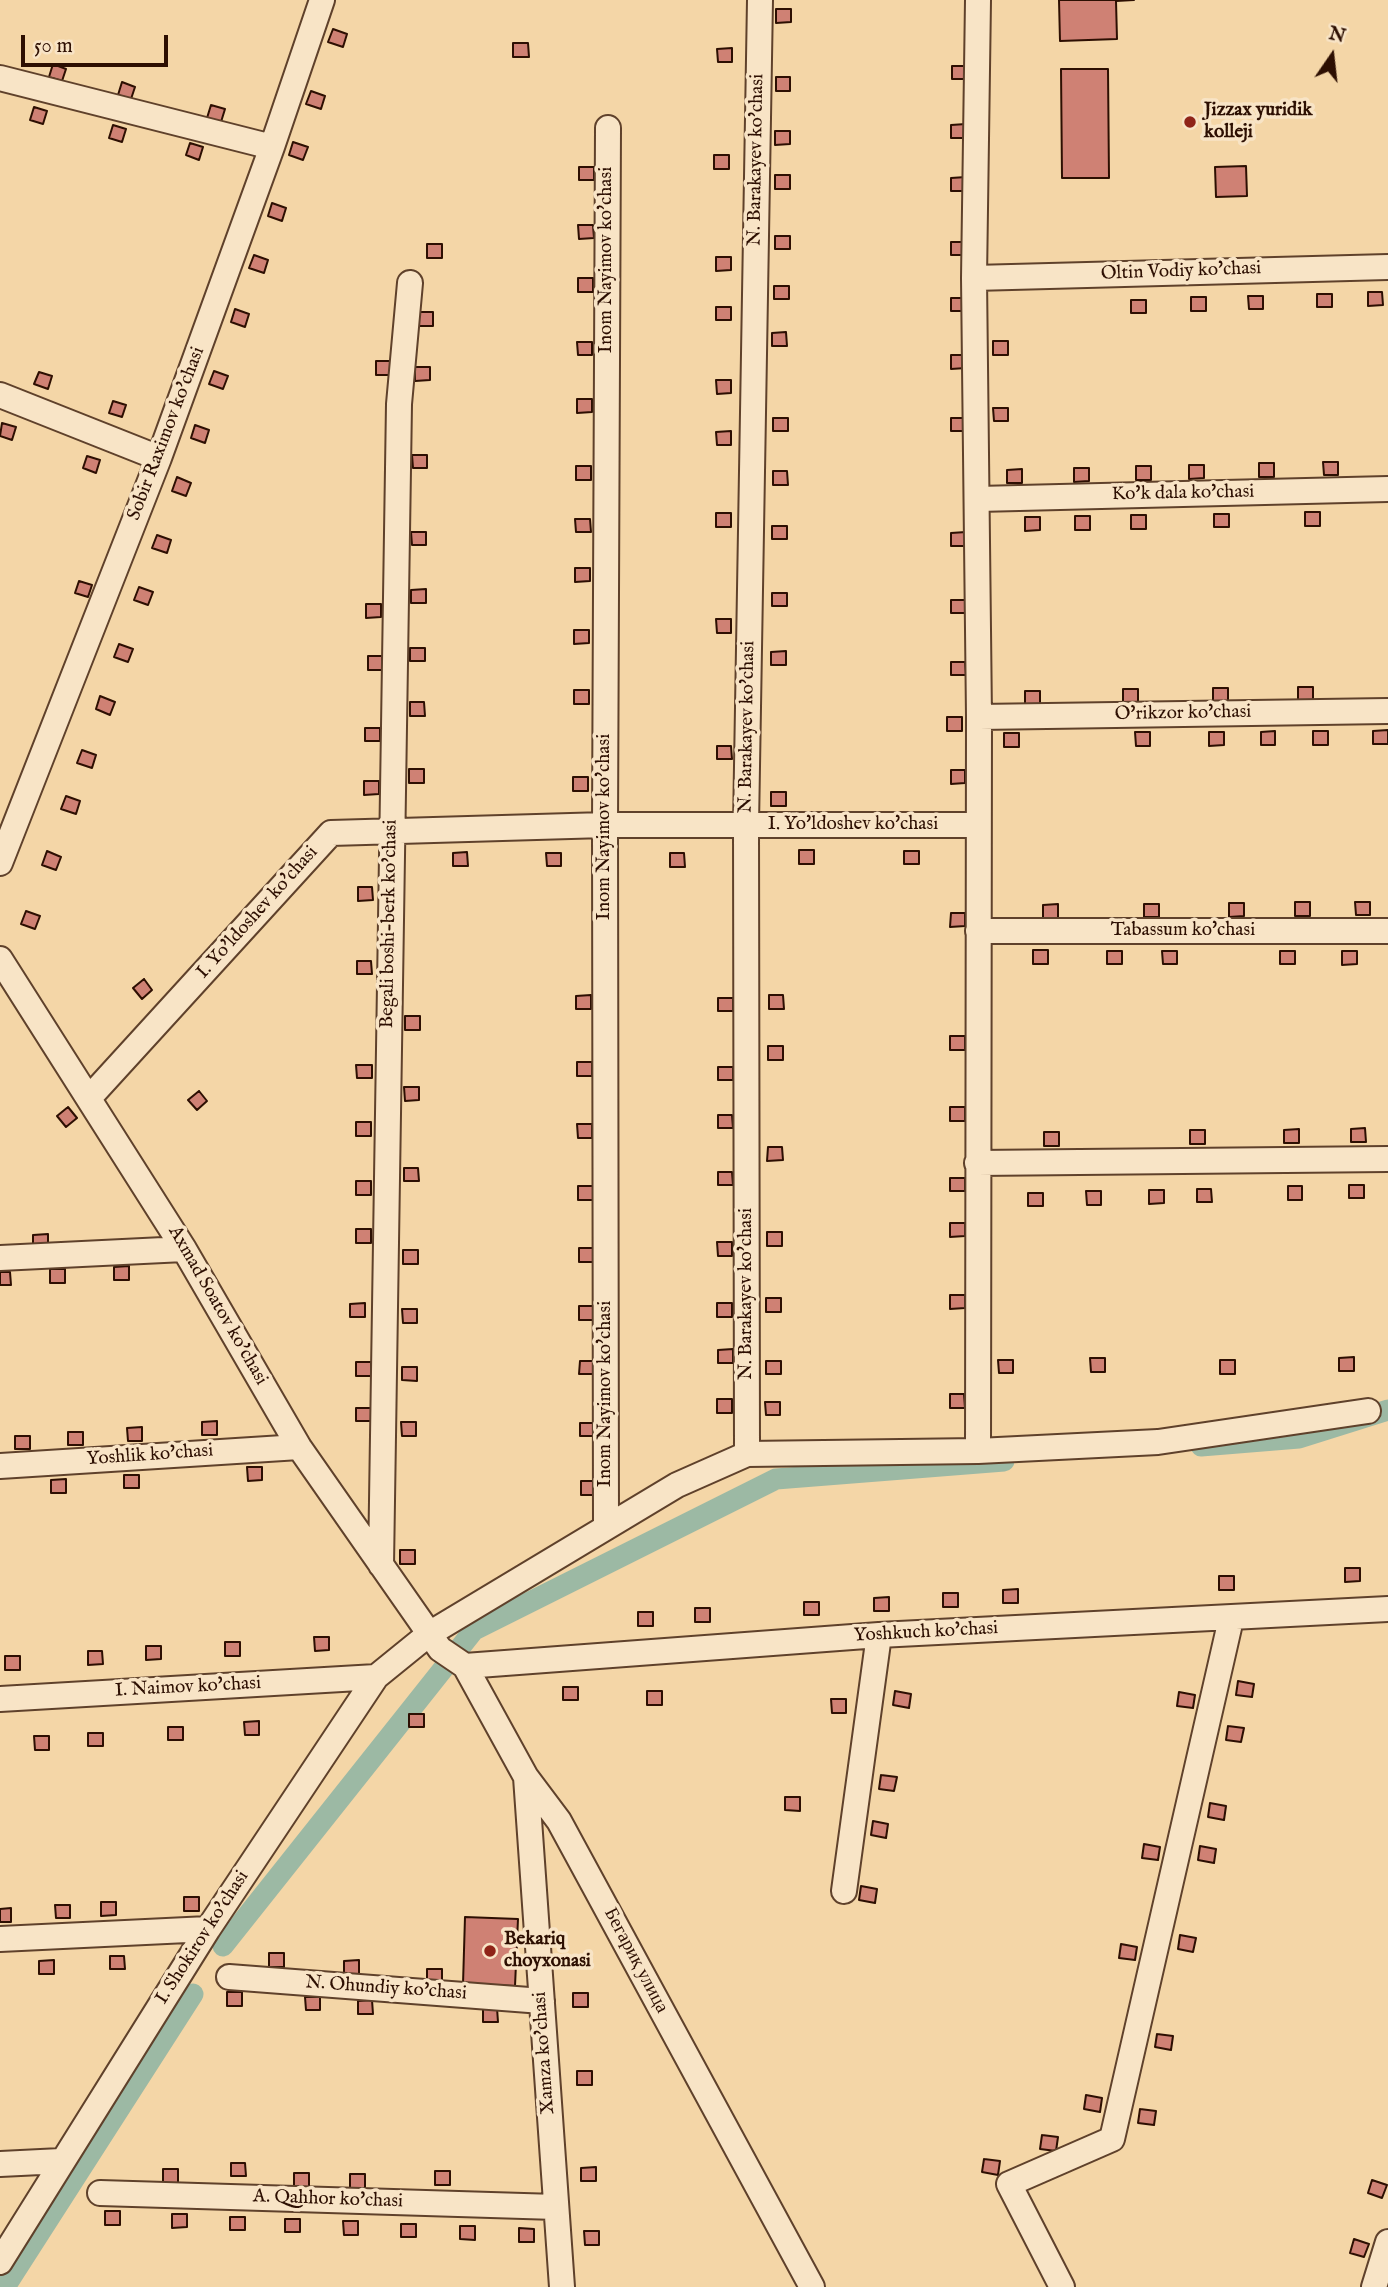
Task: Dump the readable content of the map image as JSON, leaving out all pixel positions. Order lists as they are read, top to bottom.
{
  "streets": {
    "street": [
      "N. Barakayev ko'chasi",
      "Inom Nayimov ko'chasi",
      "Oltin Vodiy ko'chasi",
      "Sobir Raximov ko'chasi",
      "Ko'k dala ko'chasi",
      "O'rikzor ko'chasi",
      "I. Yo'ldoshev ko'chasi",
      "Begali boshi-berk ko'chasi",
      "Tabassum ko'chasi",
      "Axmad Soatov ko'chasi",
      "Yoshlik ko'chasi",
      "Yoshkuch ko'chasi",
      "I. Naimov ko'chasi",
      "I. Shokirov ko'chasi",
      "Бегариқ улица",
      "N. Ohundiy ko'chasi",
      "Xamza ko'chasi",
      "A. Qahhor ko'chasi"
    ]
  },
  "crossings": [
    ["N. Barakayev ko'chasi", "I. Yo'ldoshev ko'chasi"],
    ["N. Barakayev ko'chasi", "I. Shokirov ko'chasi"],
    ["Inom Nayimov ko'chasi", "I. Yo'ldoshev ko'chasi"],
    ["Inom Nayimov ko'chasi", "I. Shokirov ko'chasi"],
    ["I. Yo'ldoshev ko'chasi", "Begali boshi-berk ko'chasi"],
    ["I. Yo'ldoshev ko'chasi", "Axmad Soatov ko'chasi"],
    ["Begali boshi-berk ko'chasi", "Axmad Soatov ko'chasi"],
    ["Axmad Soatov ko'chasi", "Yoshlik ko'chasi"],
    ["Axmad Soatov ko'chasi", "Yoshkuch ko'chasi"],
    ["Axmad Soatov ko'chasi", "I. Shokirov ko'chasi"],
    ["Axmad Soatov ko'chasi", "Бегариқ улица"],
    ["Yoshkuch ko'chasi", "I. Shokirov ko'chasi"],
    ["Yoshkuch ko'chasi", "Бегариқ улица"],
    ["I. Naimov ko'chasi", "I. Shokirov ko'chasi"],
    ["I. Shokirov ko'chasi", "Бегариқ улица"],
    ["Бегариқ улица", "Xamza ko'chasi"],
    ["N. Ohundiy ko'chasi", "Xamza ko'chasi"],
    ["Xamza ko'chasi", "A. Qahhor ko'chasi"]
  ],
  "places": ["Jizzax yuridik kolleji", "Bekariq choyxonasi"],
  "scale_bar": "50 m",
  "north": "top"
}
